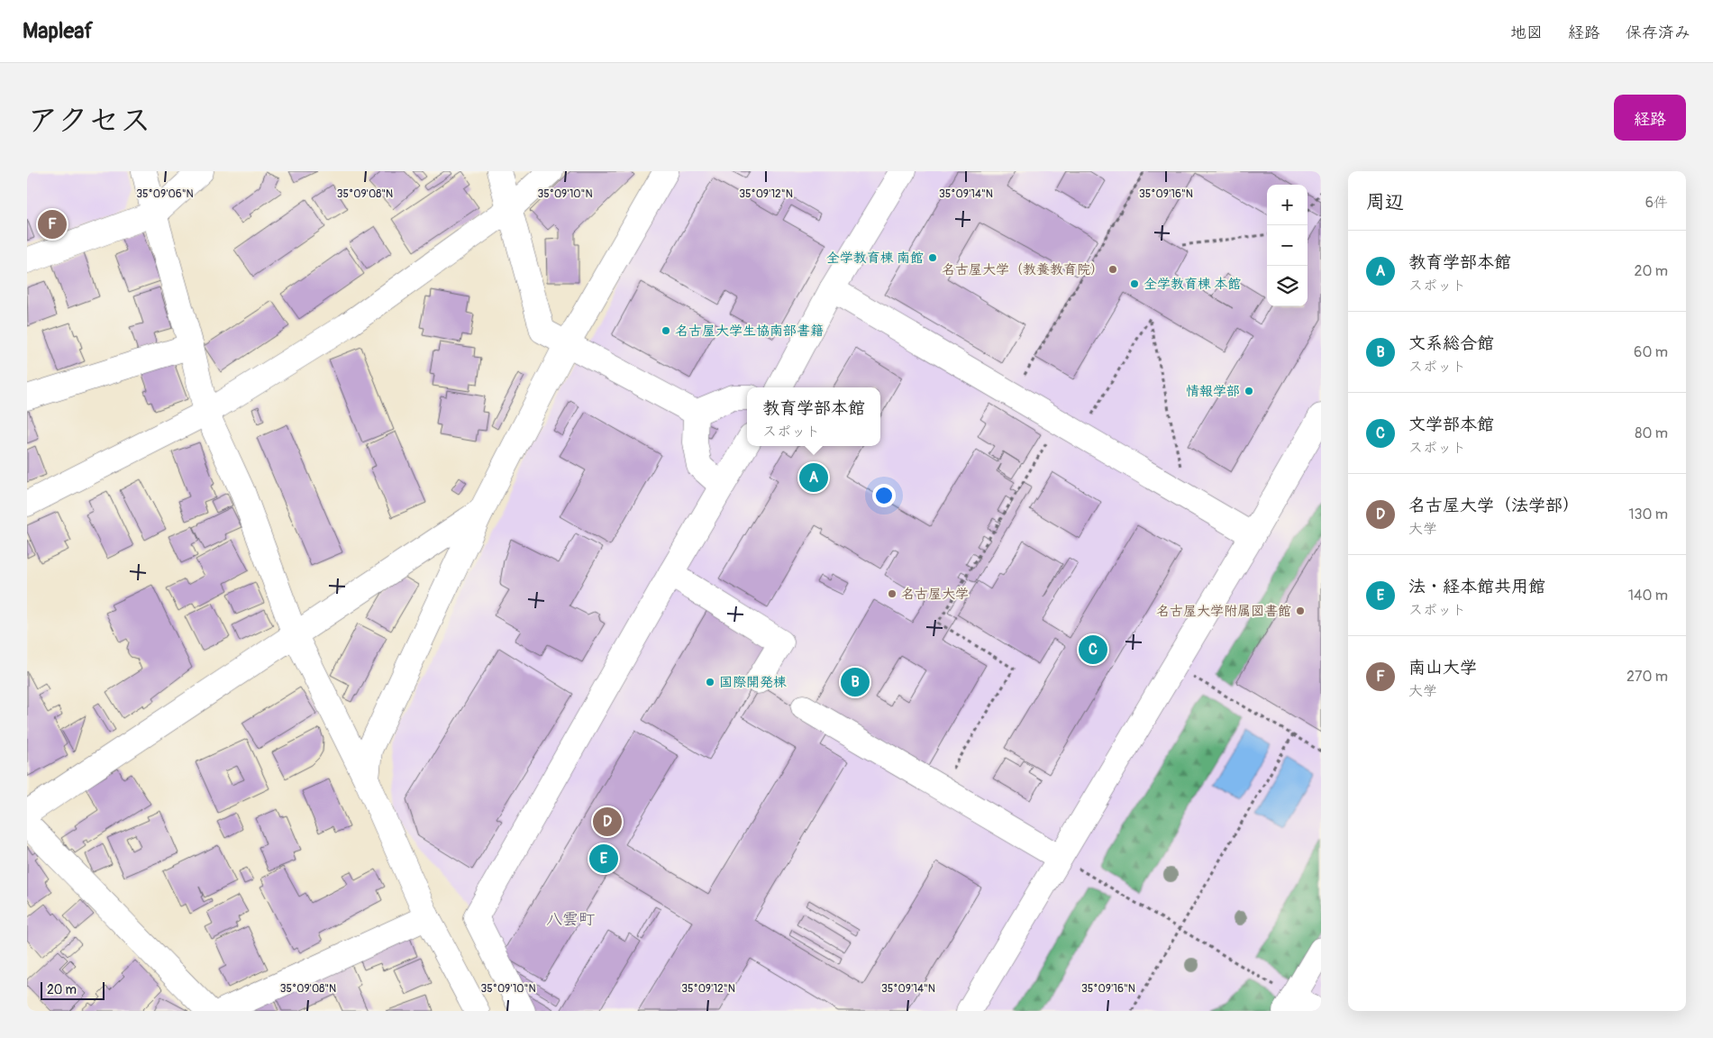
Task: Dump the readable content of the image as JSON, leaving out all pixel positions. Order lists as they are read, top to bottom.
{
  "districts": ["八雲町"],
  "places": [
    "全学教育棟 南館",
    "名古屋大学（教養教育院）",
    "全学教育棟 本館",
    "名古屋大学生協南部書籍",
    "情報学部",
    "名古屋大学",
    "名古屋大学附属図書館",
    "国際開発棟"
  ],
  "scale_bar": "20 m",
  "page": {
    "header": "Mapleaf",
    "nav": ["地図", "経路", "保存済み"],
    "title": "アクセス",
    "buttons": "経路",
    "heading": ["周辺", "6件"],
    "map_buttons": ["+", "−"],
    "pins": [
      "F",
      "A",
      "C",
      "B",
      "D",
      "E"
    ],
    "list": [
      {
        "mark": "A",
        "name": "教育学部本館",
        "note": "スポット",
        "value": "20 m"
      },
      {
        "mark": "B",
        "name": "文系総合館",
        "note": "スポット",
        "value": "60 m"
      },
      {
        "mark": "C",
        "name": "文学部本館",
        "note": "スポット",
        "value": "80 m"
      },
      {
        "mark": "D",
        "name": "名古屋大学（法学部）",
        "note": "大学",
        "value": "130 m"
      },
      {
        "mark": "E",
        "name": "法・経本館共用館",
        "note": "スポット",
        "value": "140 m"
      },
      {
        "mark": "F",
        "name": "南山大学",
        "note": "大学",
        "value": "270 m"
      }
    ],
    "popup": ["教育学部本館", "スポット"],
    "scale": "20 m"
  },
  "coordinates": [
    "35°09'06\"N",
    "35°09'08\"N",
    "35°09'10\"N",
    "35°09'12\"N",
    "35°09'14\"N",
    "35°09'16\"N"
  ]
}
